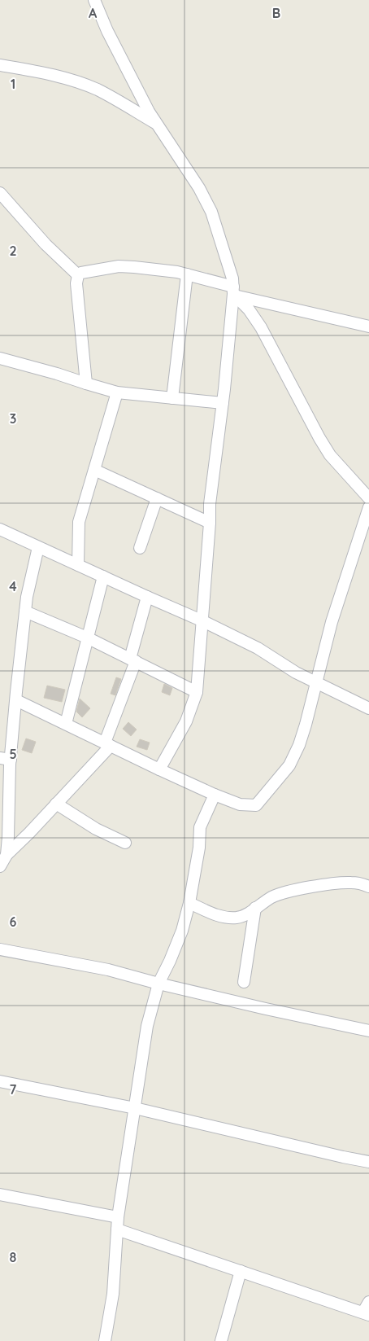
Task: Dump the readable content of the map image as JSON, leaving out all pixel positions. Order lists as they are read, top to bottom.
{
  "grid": {
    "columns": ["A", "B"],
    "rows": [
      "1",
      "2",
      "3",
      "4",
      "5",
      "6",
      "7",
      "8"
    ]
  }
}
